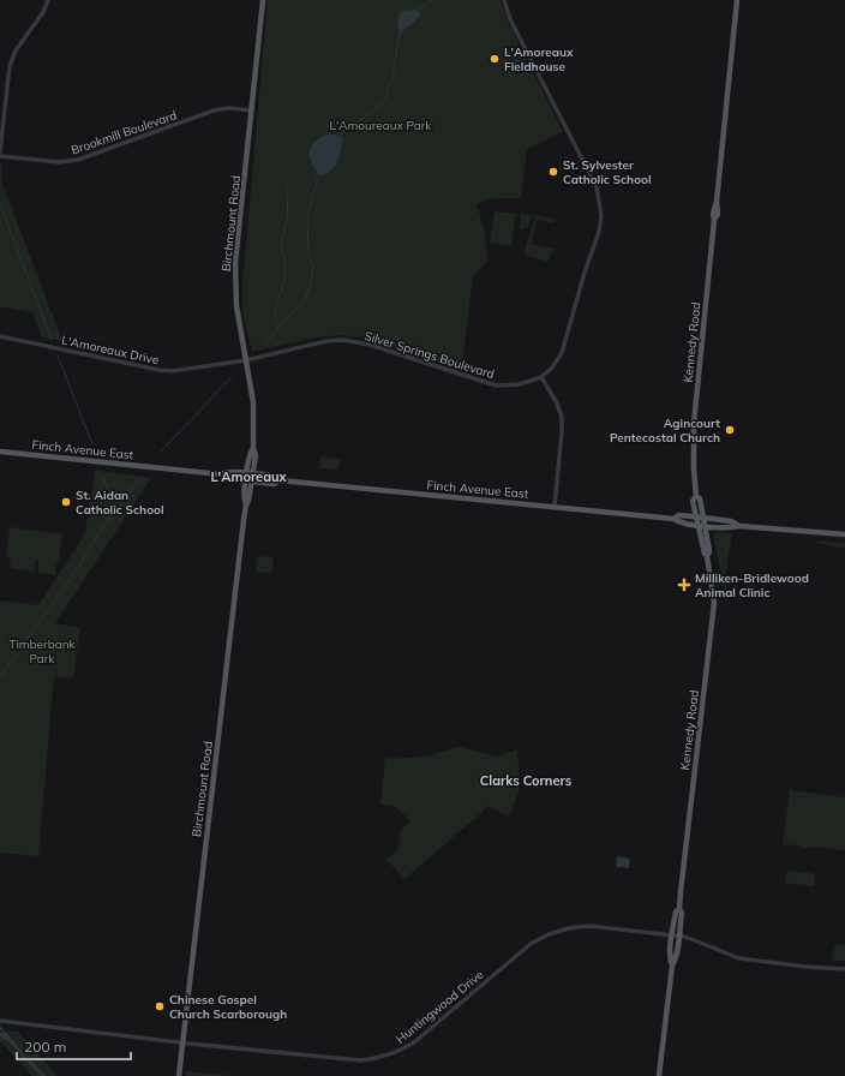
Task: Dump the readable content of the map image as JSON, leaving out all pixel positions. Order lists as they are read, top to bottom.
{
  "streets": {
    "main road": ["Birchmount Road", "Kennedy Road", "Finch Avenue East"],
    "street": [
      "Brookmill Boulevard",
      "L'Amoreaux Drive",
      "Silver Springs Boulevard",
      "Huntingwood Drive"
    ]
  },
  "crossings": [
    ["Brookmill Boulevard", "Birchmount Road"],
    ["Birchmount Road", "L'Amoreaux Drive"],
    ["Birchmount Road", "Silver Springs Boulevard"],
    ["Birchmount Road", "Finch Avenue East"],
    ["Birchmount Road", "Huntingwood Drive"],
    ["Kennedy Road", "Finch Avenue East"],
    ["Kennedy Road", "Huntingwood Drive"],
    ["L'Amoreaux Drive", "Silver Springs Boulevard"]
  ],
  "districts": ["L'Amoreaux", "Clarks Corners"],
  "parks": ["L'Amoureaux Park", "Timberbank Park"],
  "places": {
    "other": [
      "L'Amoreaux Fieldhouse",
      "St. Sylvester Catholic School",
      "Agincourt Pentecostal Church",
      "St. Aidan Catholic School",
      "Chinese Gospel Church Scarborough"
    ],
    "health": ["Milliken-Bridlewood Animal Clinic"]
  },
  "scale_bar": "200 m"
}
